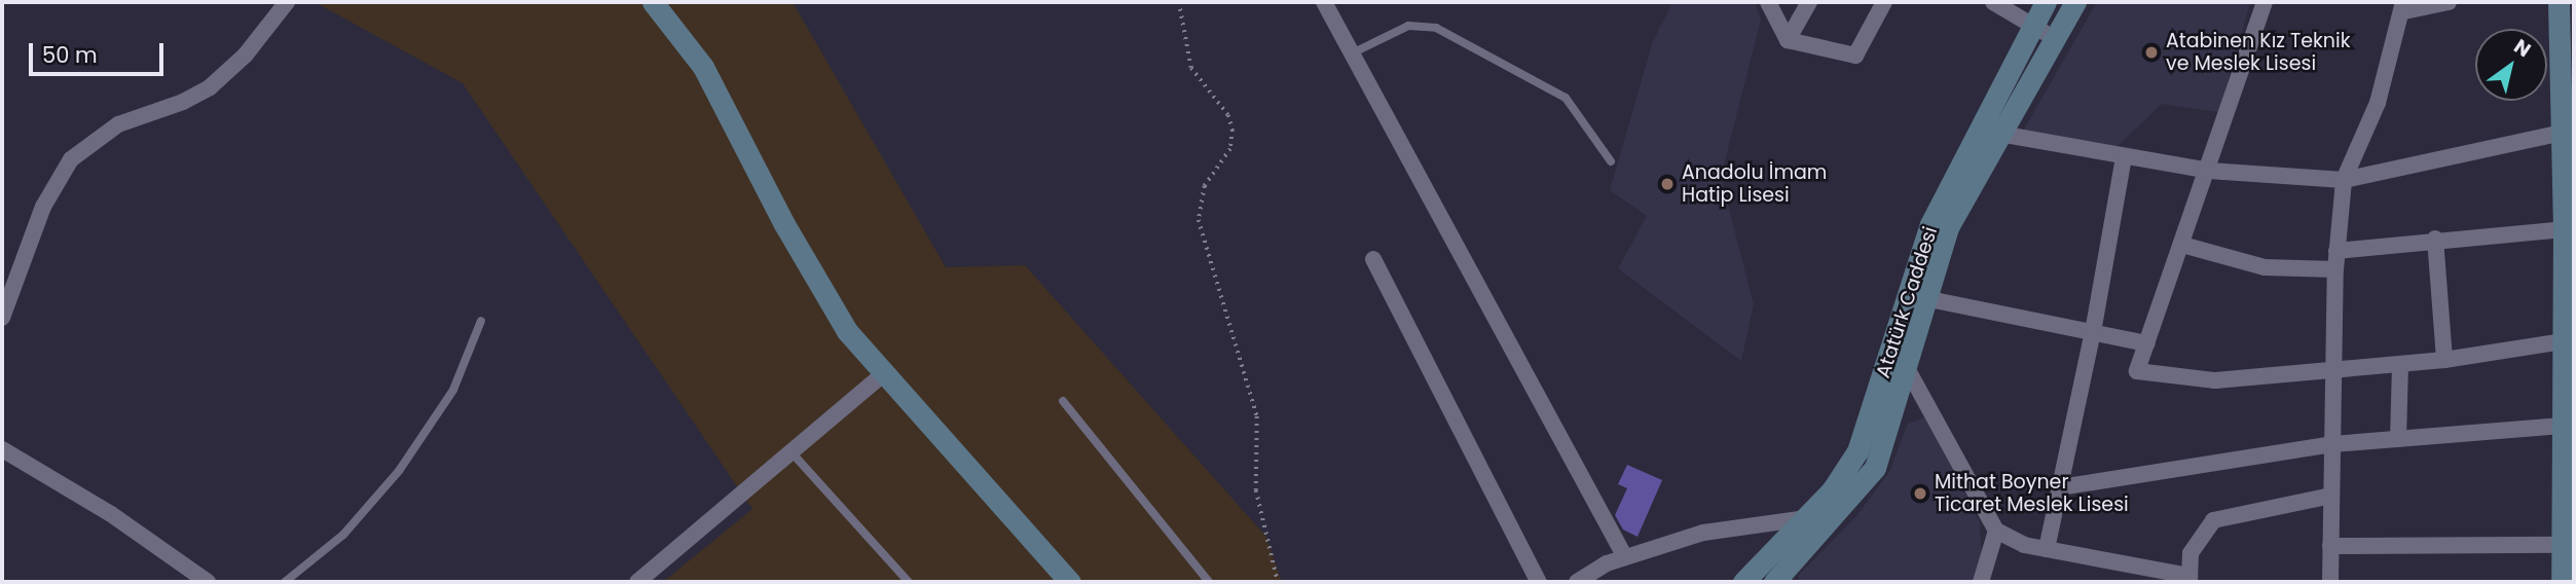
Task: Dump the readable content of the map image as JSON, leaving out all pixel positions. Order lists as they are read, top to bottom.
{
  "streets": {
    "main road": ["Atatürk Caddesi"]
  },
  "places": ["Atabinen Kız Teknik ve Meslek Lisesi", "Anadolu İmam Hatip Lisesi", "Mithat Boyner Ticaret Meslek Lisesi"],
  "scale_bar": "50 m",
  "north": "top right"
}
